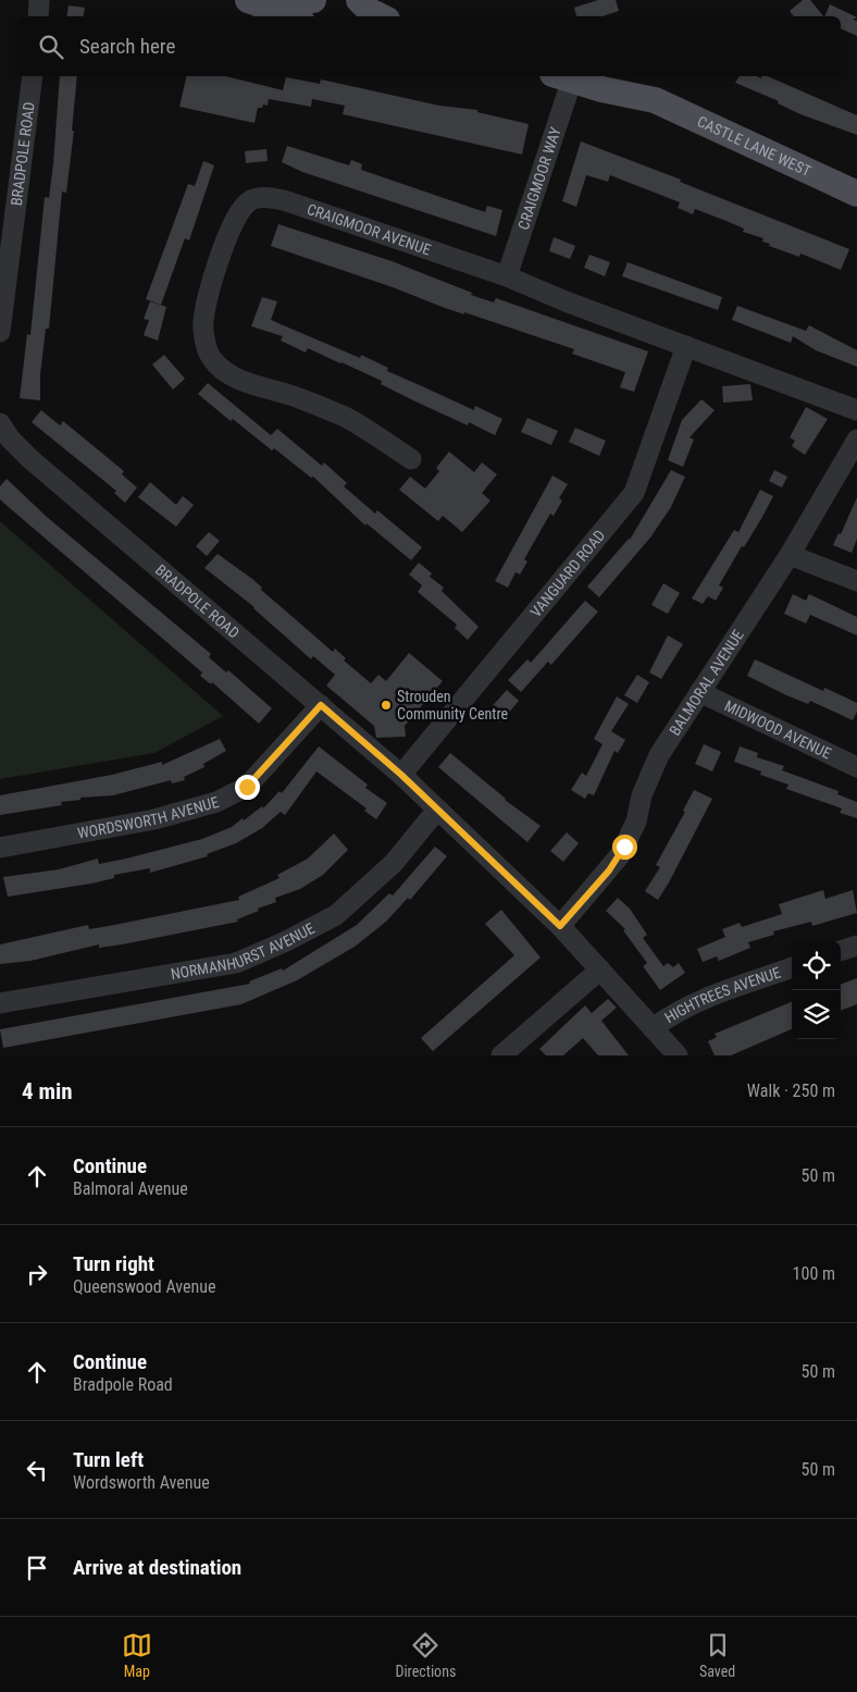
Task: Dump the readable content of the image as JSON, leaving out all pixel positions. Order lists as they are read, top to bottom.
{
  "streets": {
    "main road": ["CASTLE LANE WEST"],
    "street": [
      "BRADPOLE ROAD",
      "CRAIGMOOR WAY",
      "CRAIGMOOR AVENUE",
      "VANGUARD ROAD",
      "BALMORAL AVENUE",
      "MIDWOOD AVENUE",
      "WORDSWORTH AVENUE",
      "NORMANHURST AVENUE",
      "HIGHTREES AVENUE"
    ]
  },
  "crossings": [
    ["CASTLE LANE WEST", "CRAIGMOOR WAY"],
    ["BRADPOLE ROAD", "VANGUARD ROAD"],
    ["BRADPOLE ROAD", "BALMORAL AVENUE"],
    ["BRADPOLE ROAD", "WORDSWORTH AVENUE"],
    ["BRADPOLE ROAD", "NORMANHURST AVENUE"],
    ["BRADPOLE ROAD", "HIGHTREES AVENUE"],
    ["CRAIGMOOR WAY", "CRAIGMOOR AVENUE"],
    ["CRAIGMOOR AVENUE", "VANGUARD ROAD"],
    ["BALMORAL AVENUE", "MIDWOOD AVENUE"]
  ],
  "places": ["Strouden Community Centre"],
  "page": {
    "search": "Search here",
    "heading": ["4 min", "Walk · 250 m"],
    "list": [
      ["Continue", "Balmoral Avenue", "50 m"],
      ["Turn right", "Queenswood Avenue", "100 m"],
      ["Continue", "Bradpole Road", "50 m"],
      ["Turn left", "Wordsworth Avenue", "50 m"],
      "Arrive at destination"
    ],
    "nav": ["Map", "Directions", "Saved"]
  }
}
